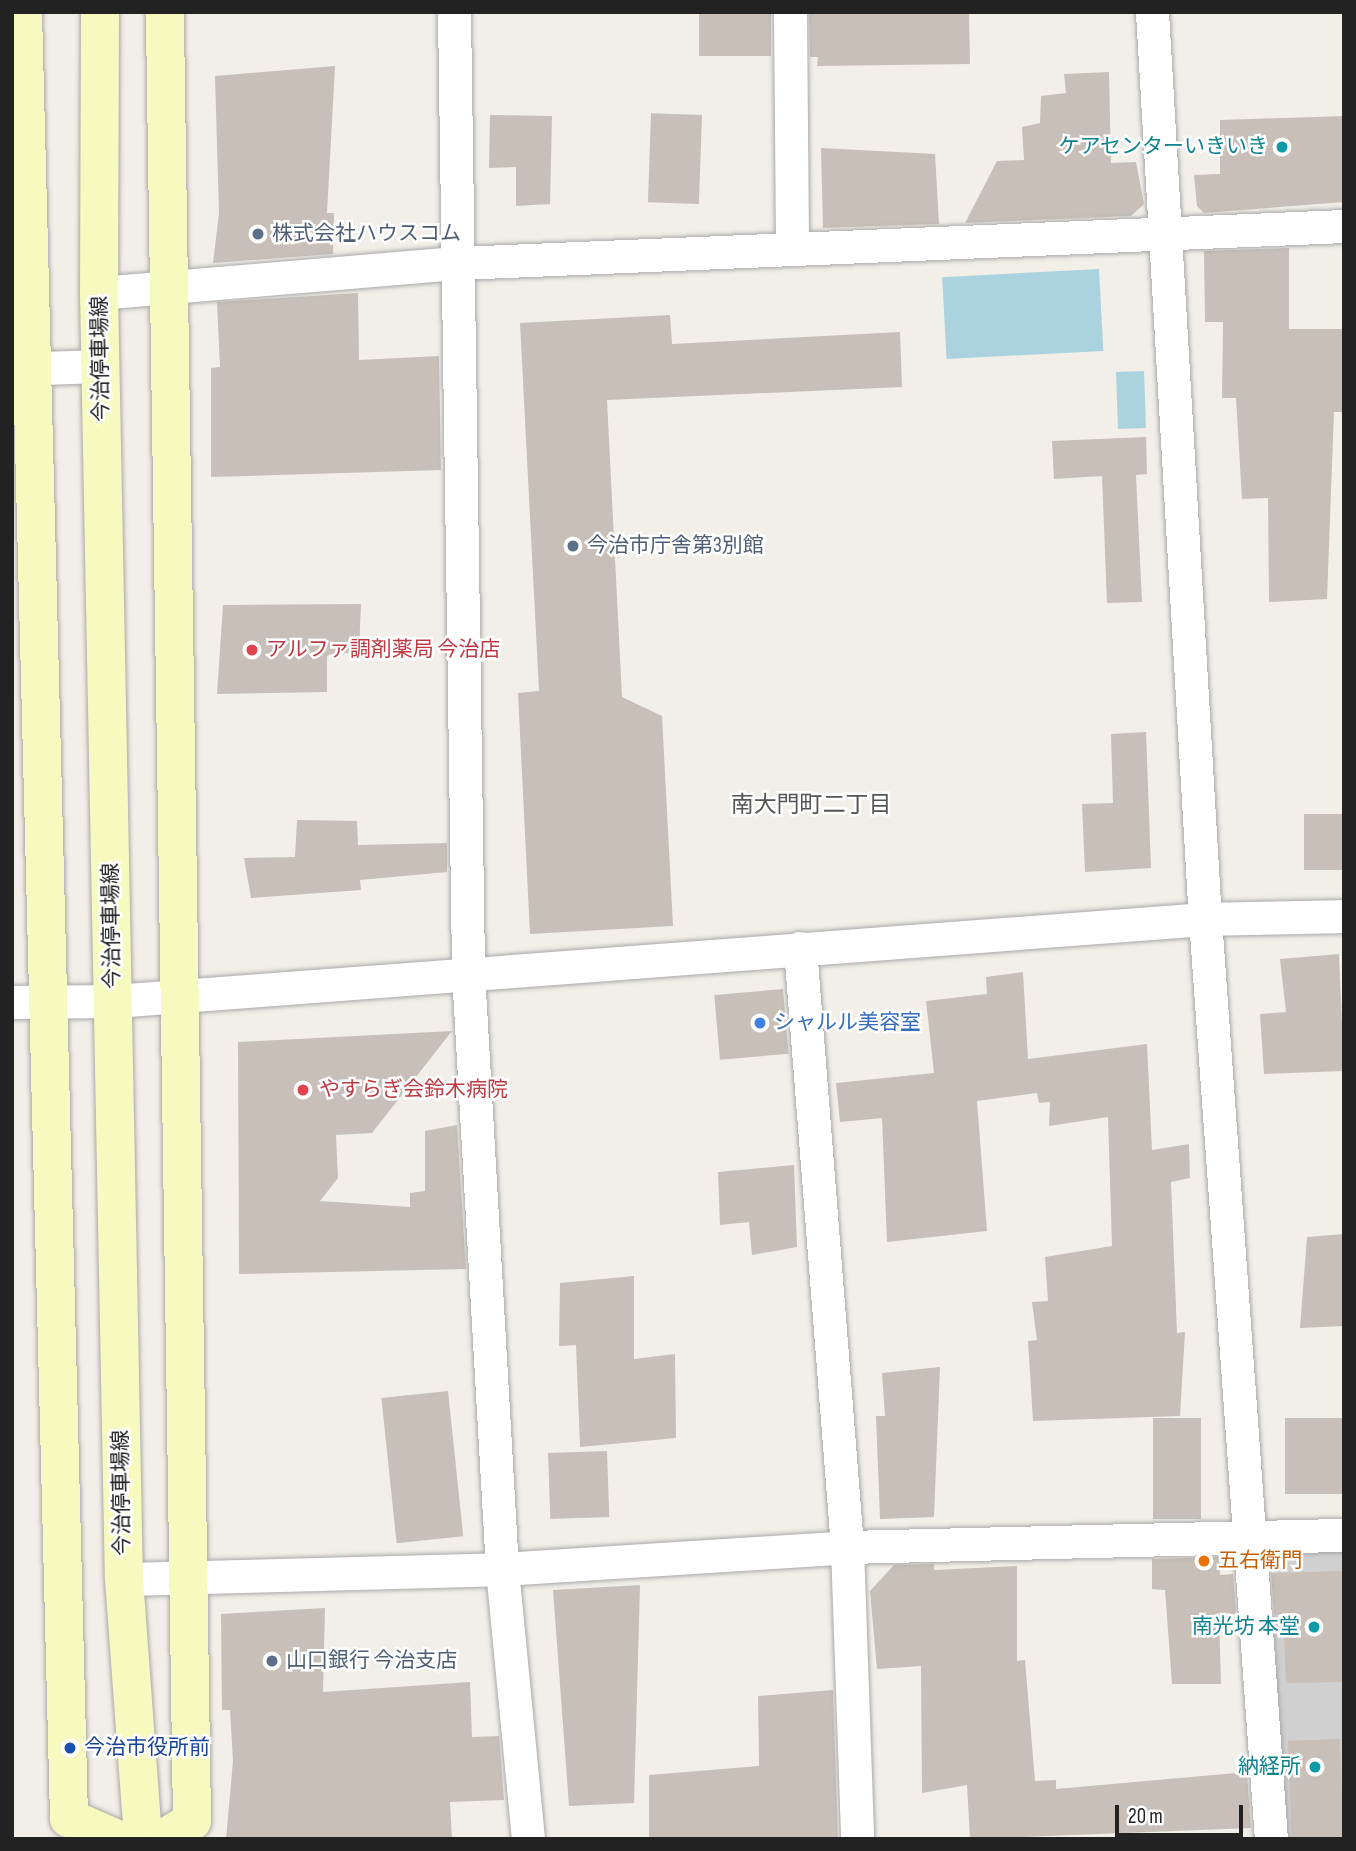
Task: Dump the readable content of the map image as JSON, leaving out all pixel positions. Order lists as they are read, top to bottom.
{
  "streets": {
    "main road": ["今治停車場線"]
  },
  "districts": ["南大門町二丁目"],
  "places": [
    "ケアセンターいきいき",
    "株式会社ハウスコム",
    "今治市庁舎第3別館",
    "アルファ調剤薬局 今治店",
    "シャルル美容室",
    "やすらぎ会鈴木病院",
    "五右衛門",
    "南光坊 本堂",
    "山口銀行 今治支店",
    "今治市役所前",
    "納経所"
  ],
  "scale_bar": "20 m"
}
